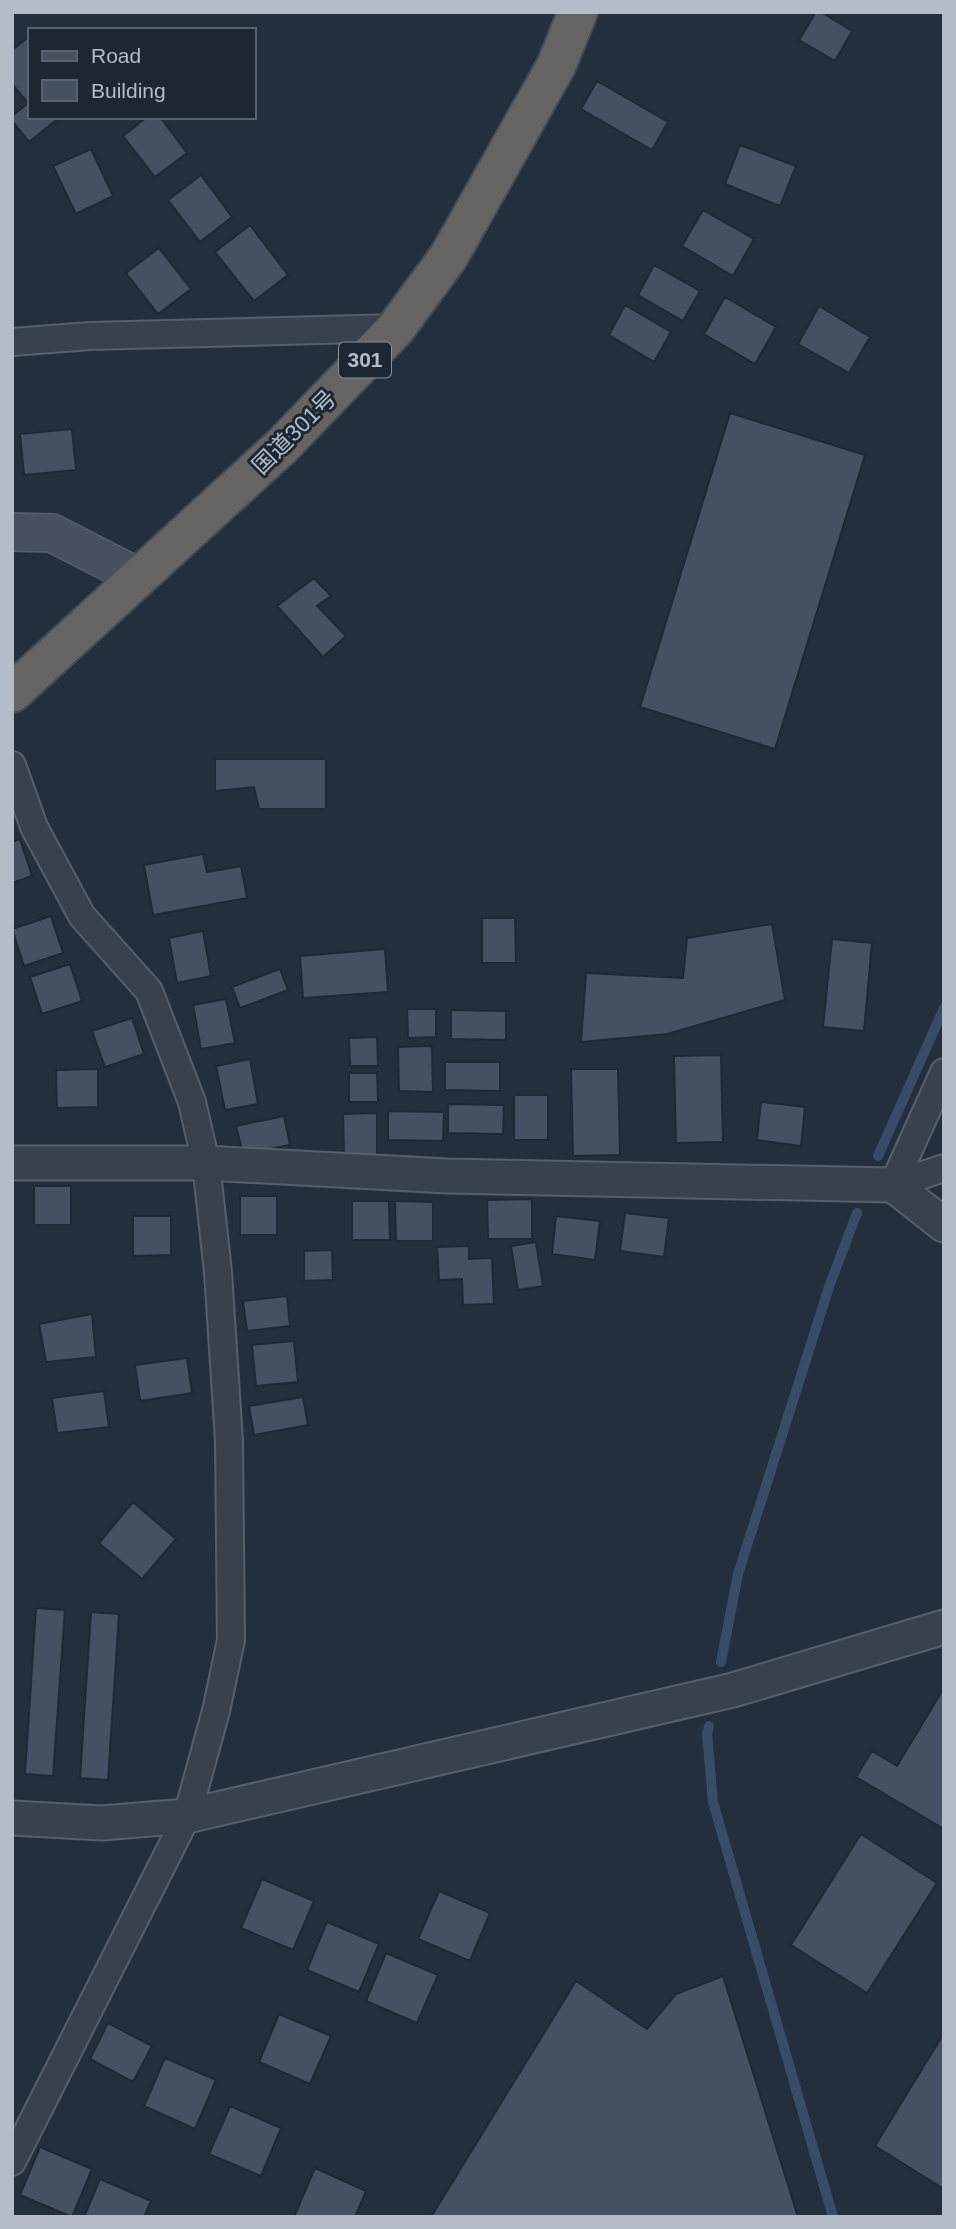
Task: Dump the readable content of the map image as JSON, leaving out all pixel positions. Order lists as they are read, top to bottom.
{
  "streets": {
    "highway": ["301", "国道301号"]
  },
  "legend": ["Road", "Building"]
}
